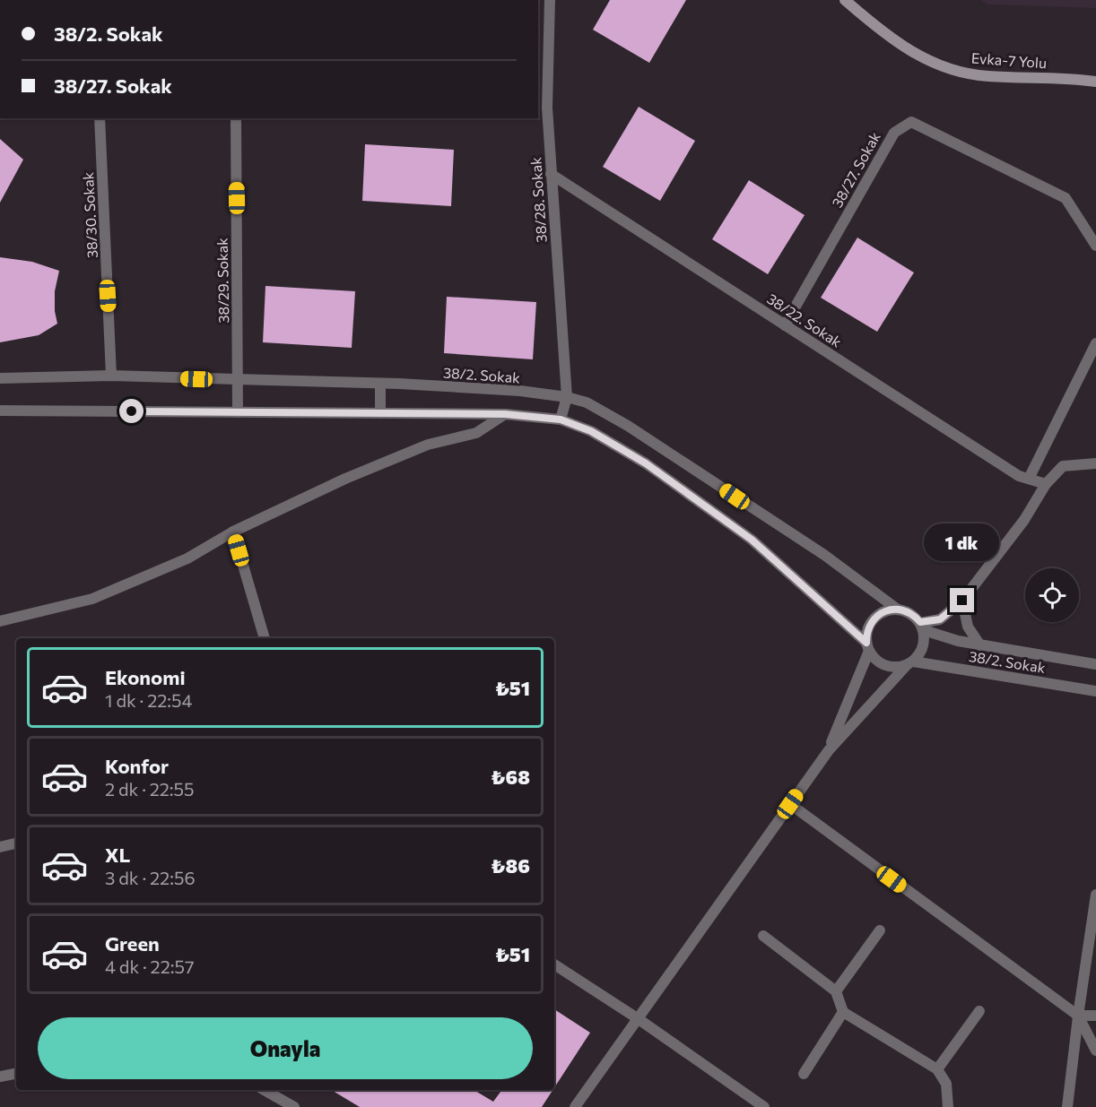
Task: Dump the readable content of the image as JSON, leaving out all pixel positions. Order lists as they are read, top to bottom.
{
  "streets": {
    "street": [
      "Evka-7 Yolu",
      "38/27. Sokak",
      "38/28. Sokak",
      "38/30. Sokak",
      "38/29. Sokak",
      "38/22. Sokak",
      "38/2. Sokak"
    ]
  },
  "crossings": [
    ["38/27. Sokak", "38/22. Sokak"],
    ["38/28. Sokak", "38/22. Sokak"],
    ["38/28. Sokak", "38/2. Sokak"],
    ["38/30. Sokak", "38/2. Sokak"],
    ["38/29. Sokak", "38/2. Sokak"]
  ],
  "page": {
    "banner": ["38/2. Sokak", "38/27. Sokak"],
    "bubble": "1 dk",
    "list": [
      {
        "name": "Ekonomi",
        "note": "1 dk · 22:54",
        "value": "₺51"
      },
      {
        "name": "Konfor",
        "note": "2 dk · 22:55",
        "value": "₺68"
      },
      {
        "name": "XL",
        "note": "3 dk · 22:56",
        "value": "₺86"
      },
      {
        "name": "Green",
        "note": "4 dk · 22:57",
        "value": "₺51"
      }
    ],
    "buttons": "Onayla"
  }
}
